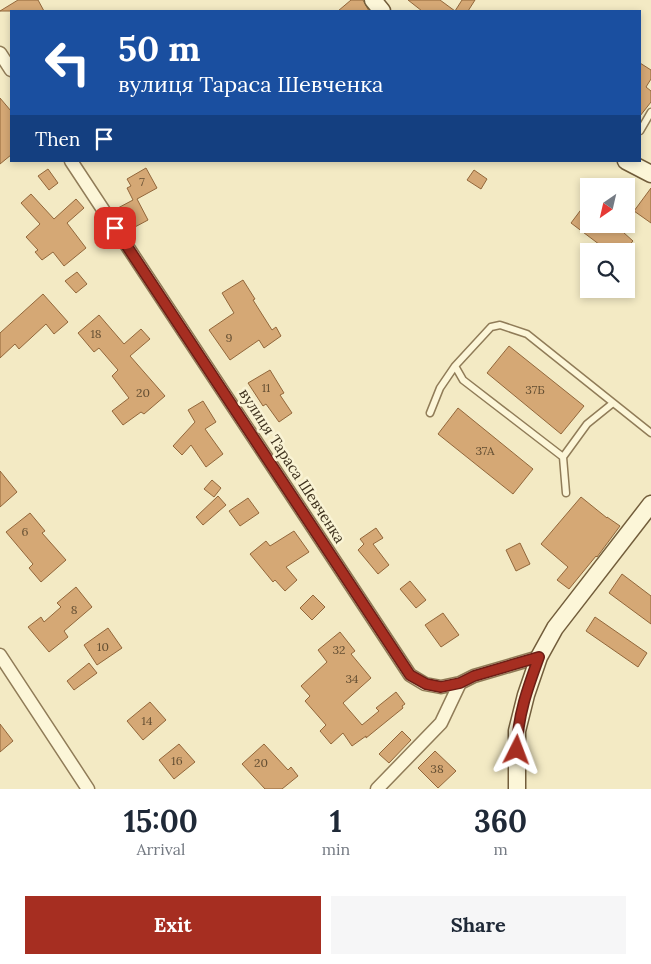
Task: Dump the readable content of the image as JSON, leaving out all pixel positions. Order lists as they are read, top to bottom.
{
  "streets": {
    "street": ["вулиця Тараса Шевченка"]
  },
  "house_numbers": [
    "7",
    "18",
    "9",
    "11",
    "37Б",
    "20",
    "37А",
    "6",
    "8",
    "10",
    "32",
    "34",
    "14",
    "16",
    "20",
    "38"
  ],
  "north": "bottom left",
  "page": {
    "turn": ["50 m", "вулиця Тараса Шевченка"],
    "then": "Then",
    "eta": [
      "15:00",
      "Arrival",
      "1",
      "min",
      "360",
      "m"
    ],
    "buttons": ["Exit", "Share"]
  }
}
